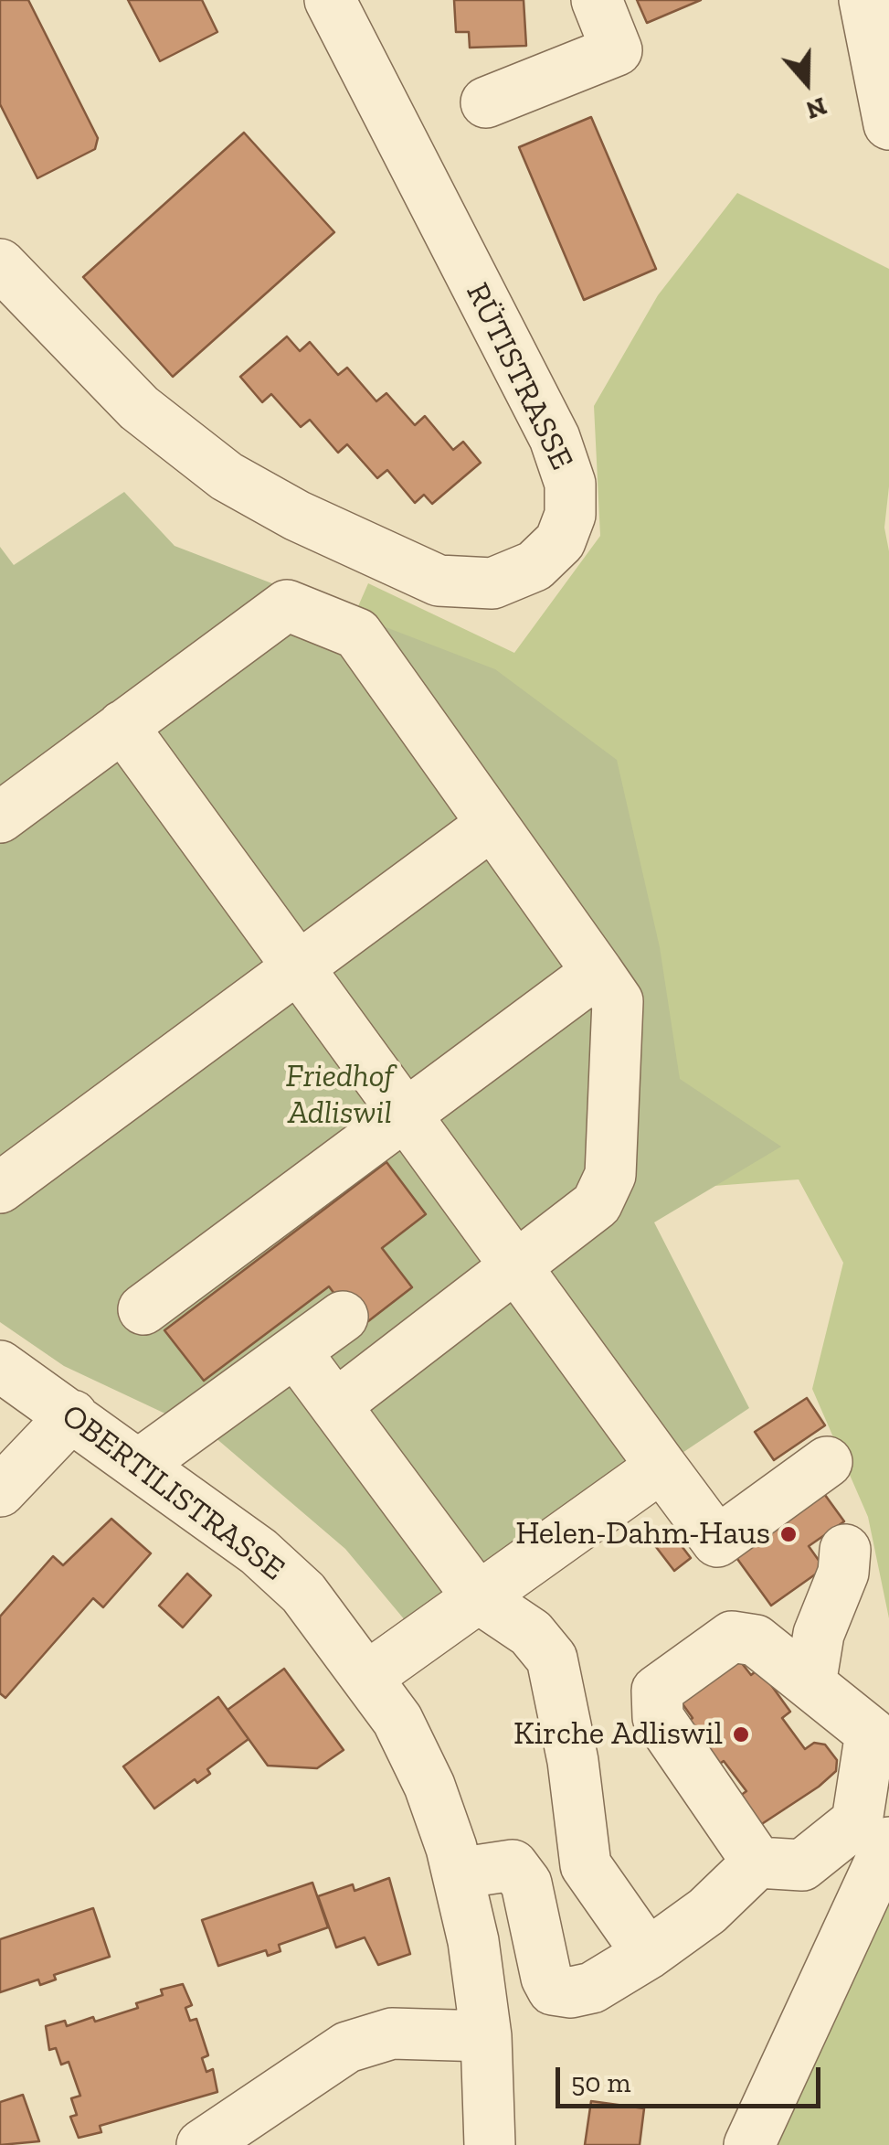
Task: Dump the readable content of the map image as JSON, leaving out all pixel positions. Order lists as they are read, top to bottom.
{
  "streets": {
    "street": ["RÜTISTRASSE", "OBERTILISTRASSE"]
  },
  "parks": ["Friedhof Adliswil"],
  "places": ["Helen-Dahm-Haus", "Kirche Adliswil"],
  "scale_bar": "50 m",
  "north": "bottom"
}
